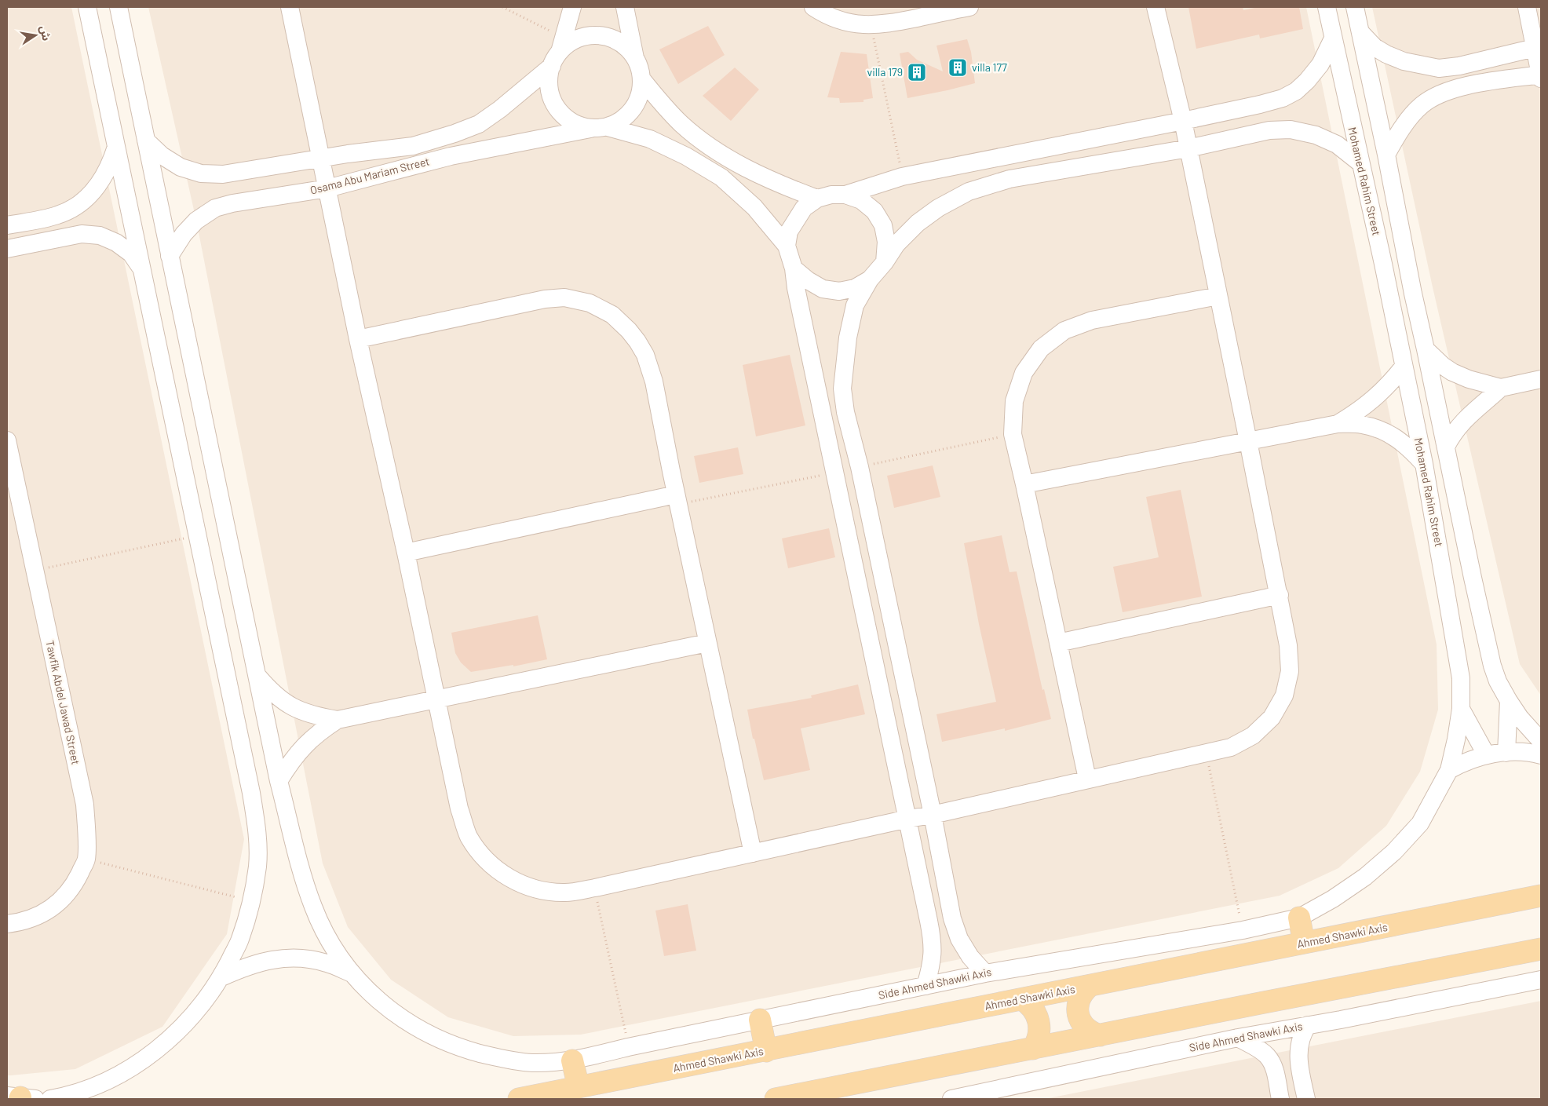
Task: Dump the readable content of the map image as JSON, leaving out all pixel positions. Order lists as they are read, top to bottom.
{
  "streets": {
    "main road": ["Ahmed Shawki Axis"],
    "street": [
      "Osama Abu Mariam Street",
      "Mohamed Rahim Street",
      "Tawfik Abdel Jawad Street",
      "Side Ahmed Shawki Axis"
    ]
  },
  "crossings": [
    ["Mohamed Rahim Street", "Side Ahmed Shawki Axis"]
  ],
  "places": {
    "building": ["villa 177", "villa 179"]
  },
  "north": "right"
}
